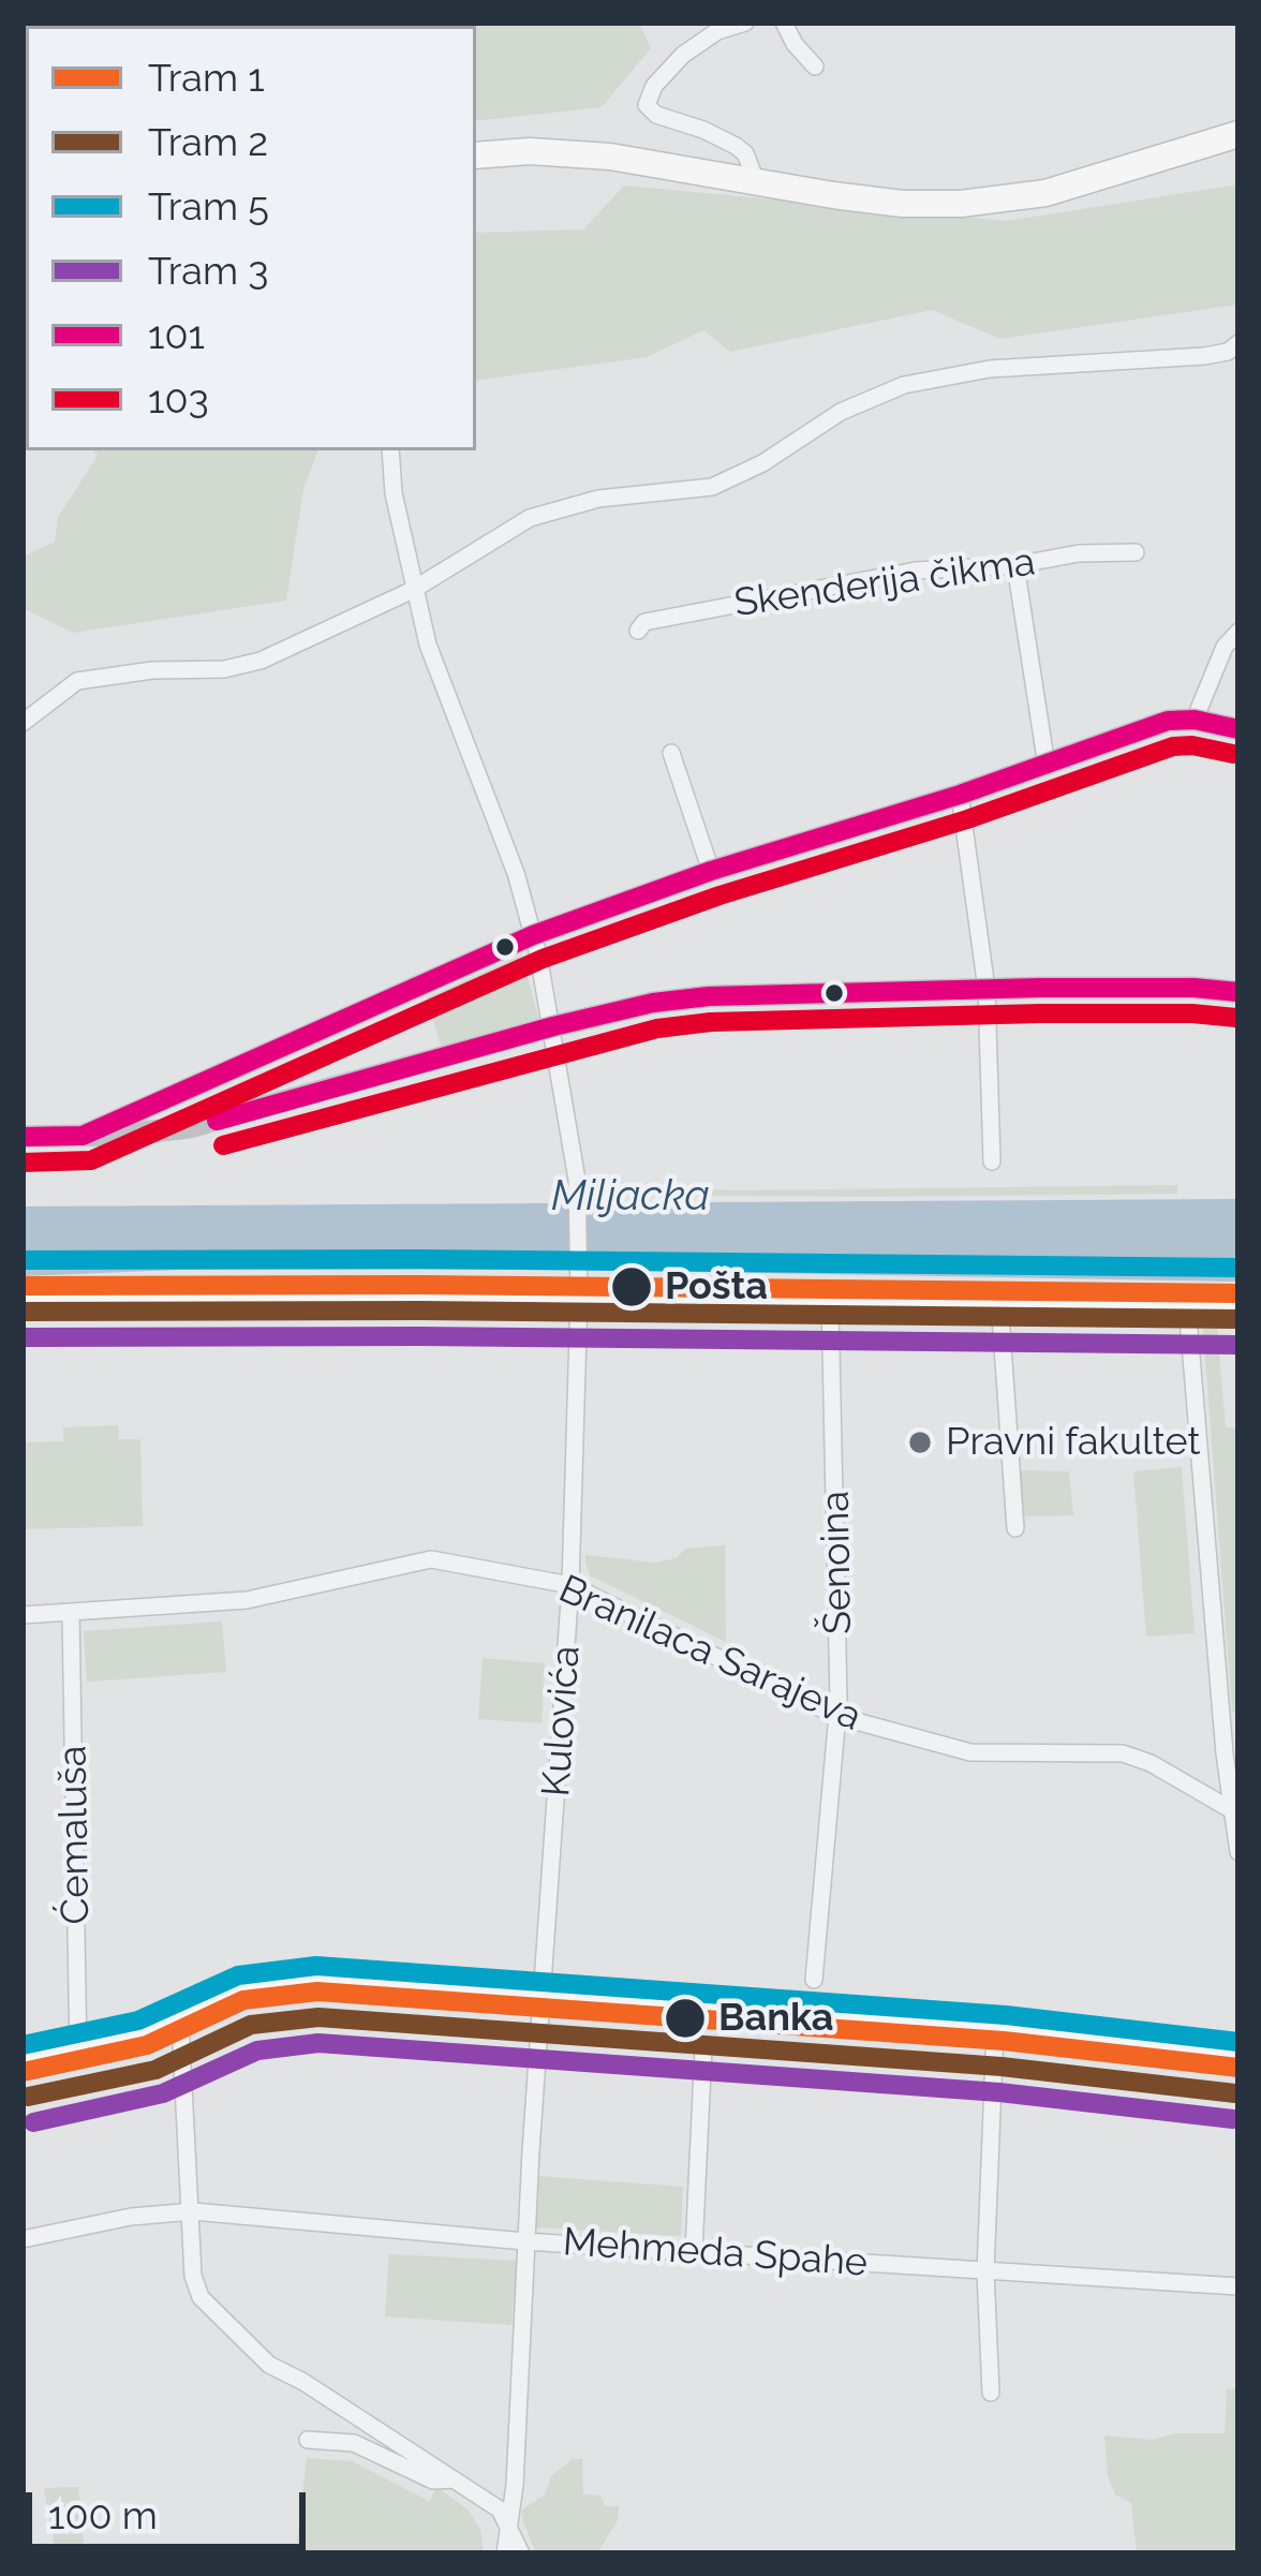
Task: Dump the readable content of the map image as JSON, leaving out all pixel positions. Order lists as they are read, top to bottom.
{
  "streets": {
    "street": [
      "Skenderija čikma",
      "Šenoina",
      "Branilaca Sarajeva",
      "Kulovića",
      "Ćemaluša",
      "Mehmeda Spahe"
    ]
  },
  "crossings": [
    ["Šenoina", "Branilaca Sarajeva"],
    ["Branilaca Sarajeva", "Kulovića"],
    ["Branilaca Sarajeva", "Ćemaluša"],
    ["Kulovića", "Mehmeda Spahe"]
  ],
  "water": ["Miljacka"],
  "places": ["Pošta", "Pravni fakultet", "Banka"],
  "lines": [
    "transit line 101",
    "transit line 103",
    "tram line 5",
    "tram line 1",
    "tram line 2",
    "tram line 3"
  ],
  "legend": [
    "Tram 1",
    "Tram 2",
    "Tram 5",
    "Tram 3",
    "101",
    "103"
  ],
  "scale_bar": "100 m"
}
